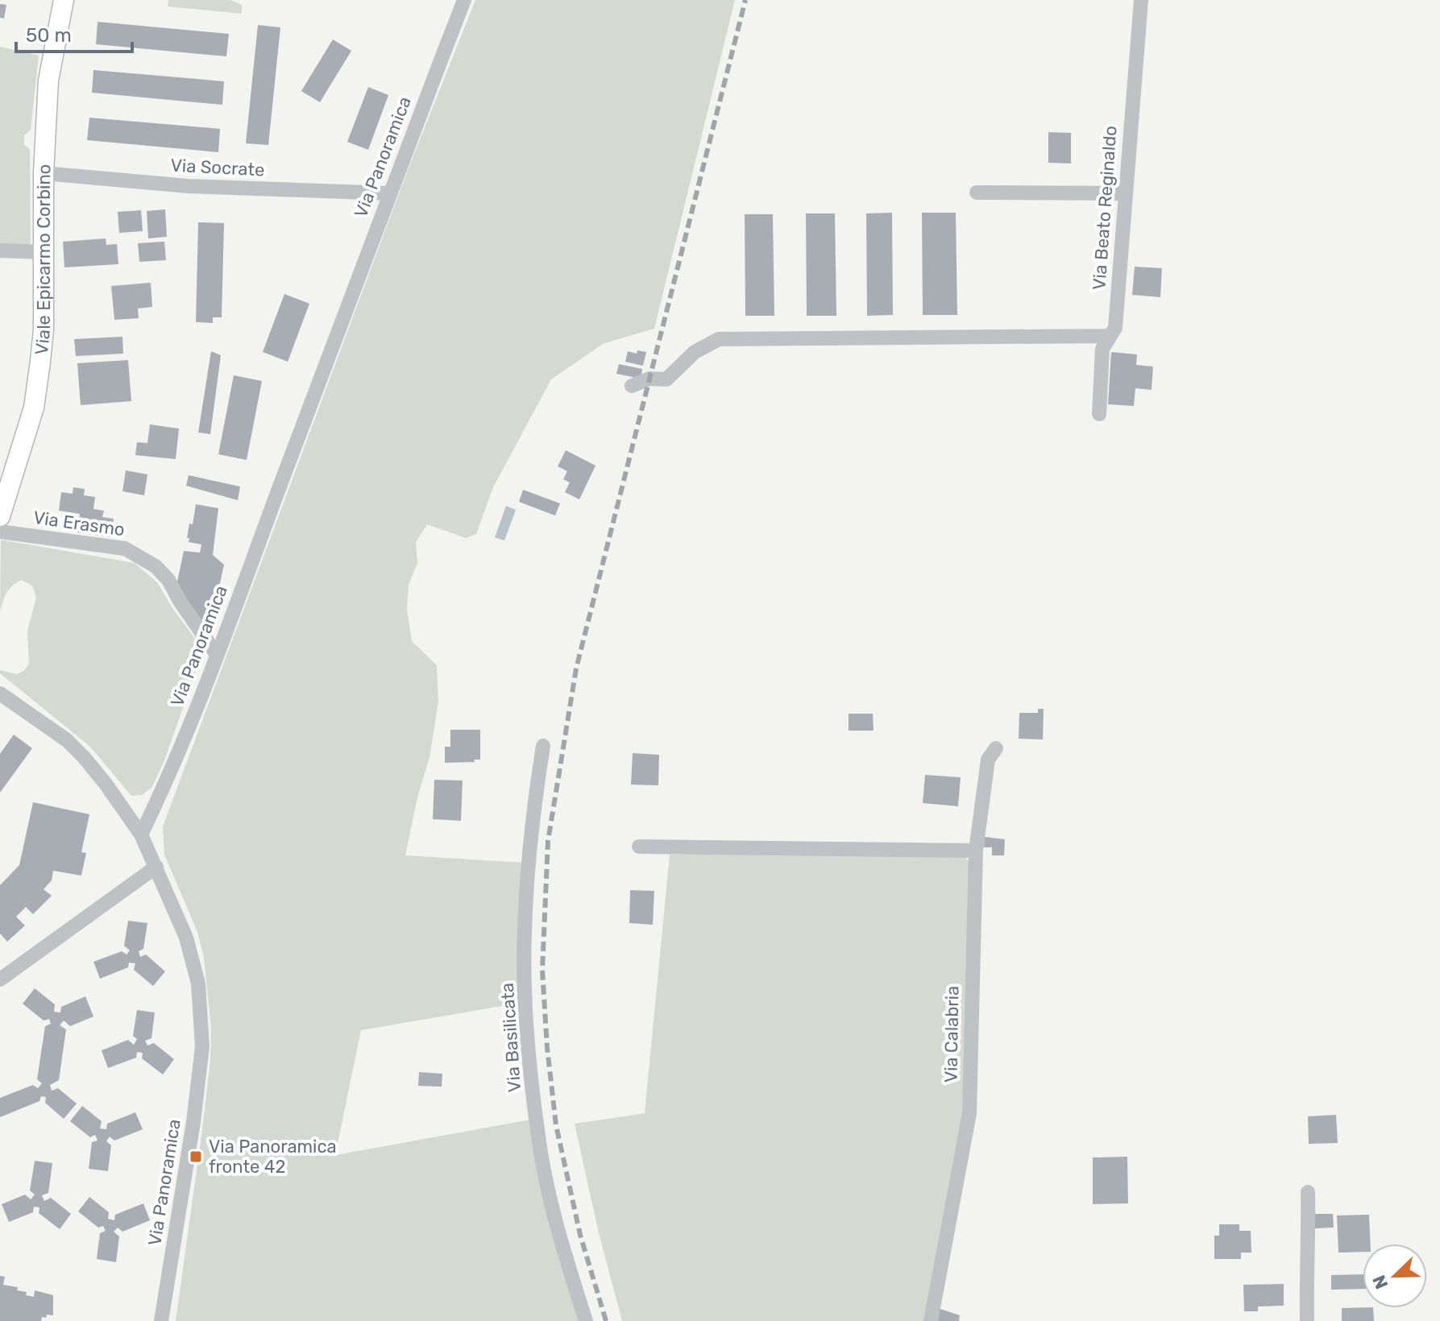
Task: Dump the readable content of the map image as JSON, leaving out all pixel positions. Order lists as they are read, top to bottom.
{
  "streets": {
    "main road": ["Viale Epicarmo Corbino"],
    "street": [
      "Via Panoramica",
      "Via Socrate",
      "Via Beato Reginaldo",
      "Via Erasmo",
      "Via Calabria",
      "Via Basilicata"
    ]
  },
  "crossings": [
    ["Via Panoramica", "Via Socrate"],
    ["Via Panoramica", "Via Erasmo"],
    ["Via Socrate", "Viale Epicarmo Corbino"]
  ],
  "places": {
    "transit": ["Via Panoramica fronte 42"]
  },
  "scale_bar": "50 m",
  "north": "bottom left"
}
